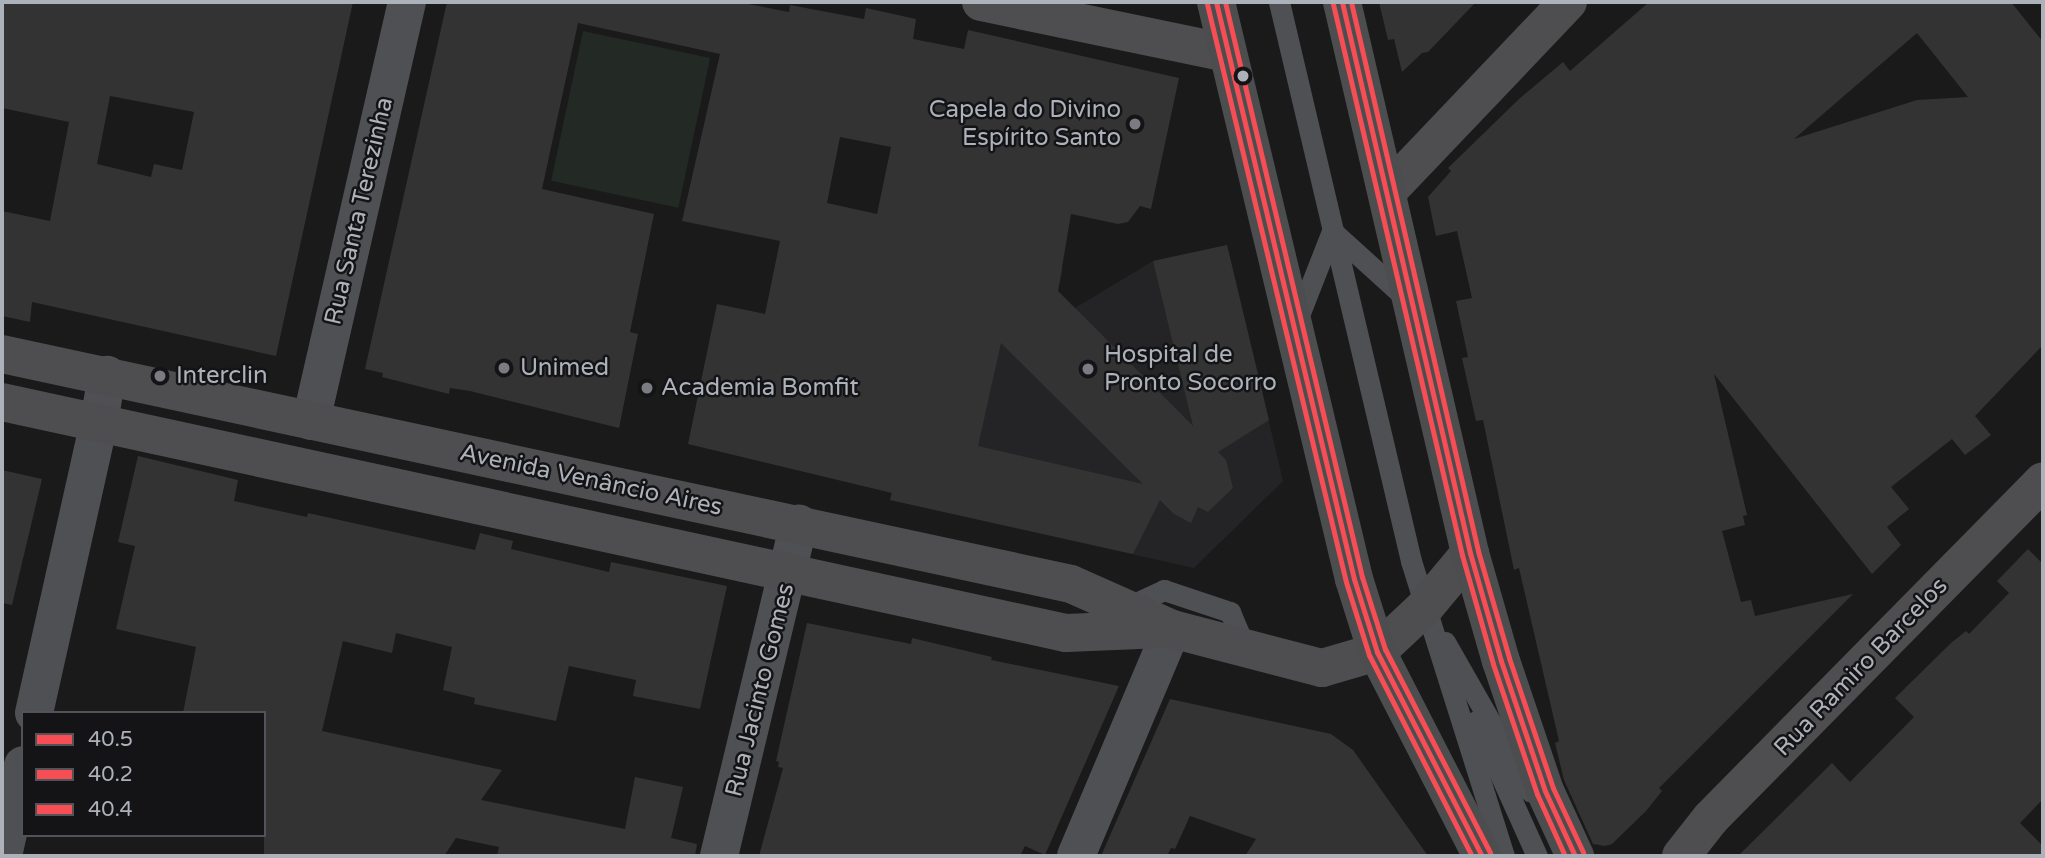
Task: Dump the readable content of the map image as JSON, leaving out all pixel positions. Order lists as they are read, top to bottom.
{
  "streets": {
    "main road": ["Avenida Venâncio Aires", "Rua Ramiro Barcelos"],
    "street": ["Rua Santa Terezinha", "Rua Jacinto Gomes"]
  },
  "crossings": [
    ["Rua Santa Terezinha", "Avenida Venâncio Aires"],
    ["Avenida Venâncio Aires", "Rua Jacinto Gomes"]
  ],
  "places": [
    "Capela do Divino Espírito Santo",
    "Unimed",
    "Hospital de Pronto Socorro",
    "Interclin",
    "Academia Bomfit"
  ],
  "lines": ["transit line 40.5", "transit line 40.4", "transit line 40.2"],
  "legend": ["40.5", "40.2", "40.4"]
}
